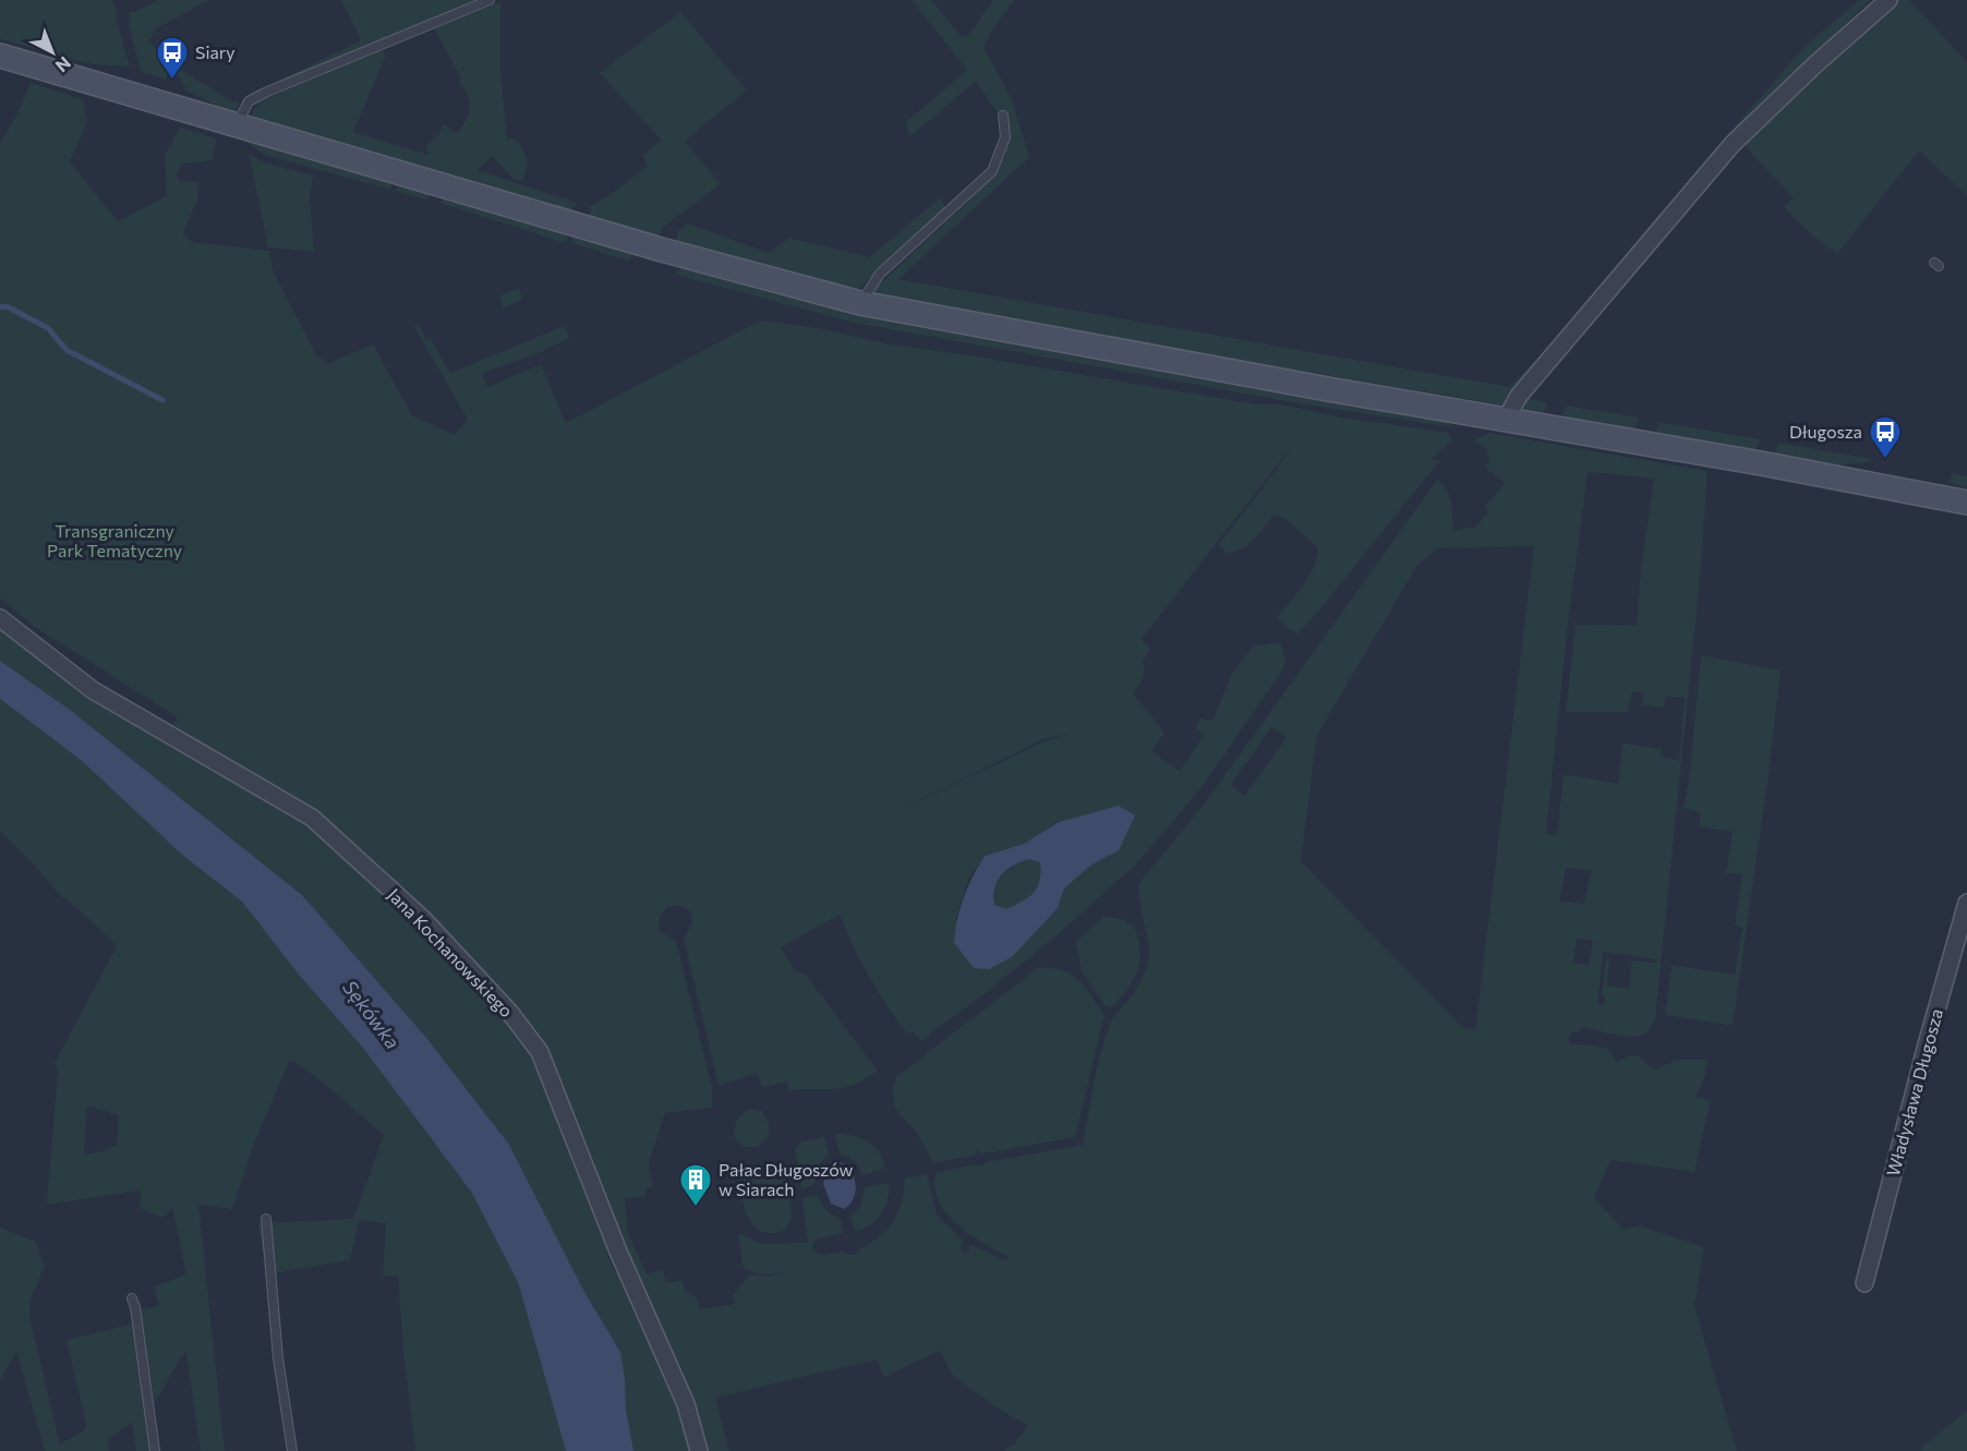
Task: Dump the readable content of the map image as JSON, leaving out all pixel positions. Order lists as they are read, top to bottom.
{
  "streets": {
    "street": ["Jana Kochanowskiego", "Władysława Długosza"]
  },
  "water": ["Sękówka"],
  "parks": ["Transgraniczny Park Tematyczny"],
  "places": {
    "bus stop": ["Siary", "Długosza"],
    "building": ["Pałac Długoszów w Siarach"]
  },
  "north": "bottom right"
}
